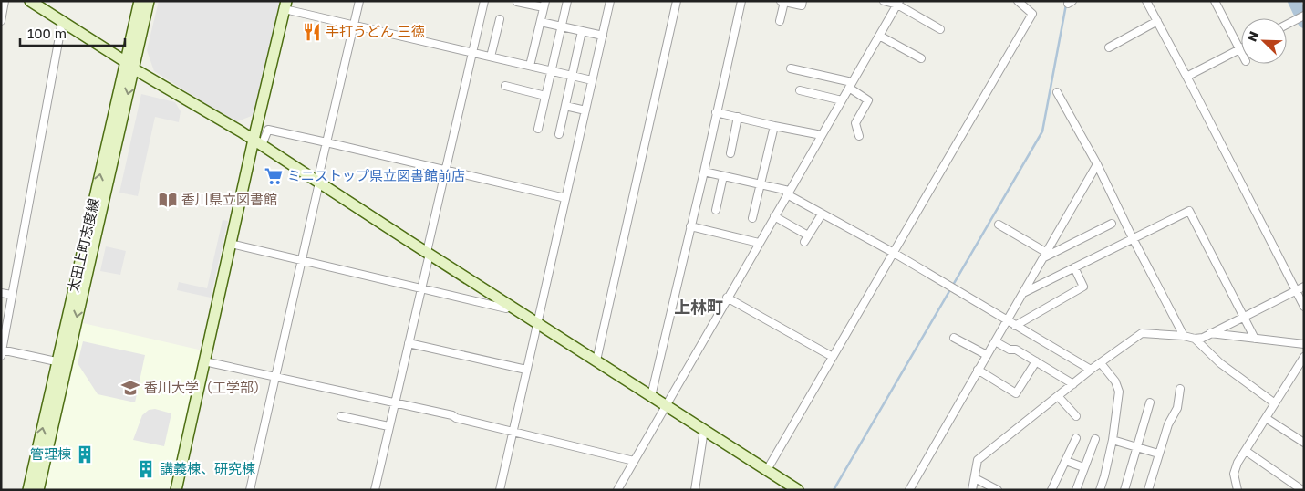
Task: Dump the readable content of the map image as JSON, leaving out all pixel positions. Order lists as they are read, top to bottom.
{
  "streets": {
    "street": ["太田上町志度線"]
  },
  "districts": ["上林町"],
  "places": {
    "restaurant": ["手打うどん 三徳"],
    "supermarket": ["ミニストップ県立図書館前店"],
    "library": ["香川県立図書館"],
    "school or university": ["香川大学（工学部）"],
    "building": ["管理棟", "講義棟、研究棟"]
  },
  "scale_bar": "100 m",
  "north": "top left"
}
